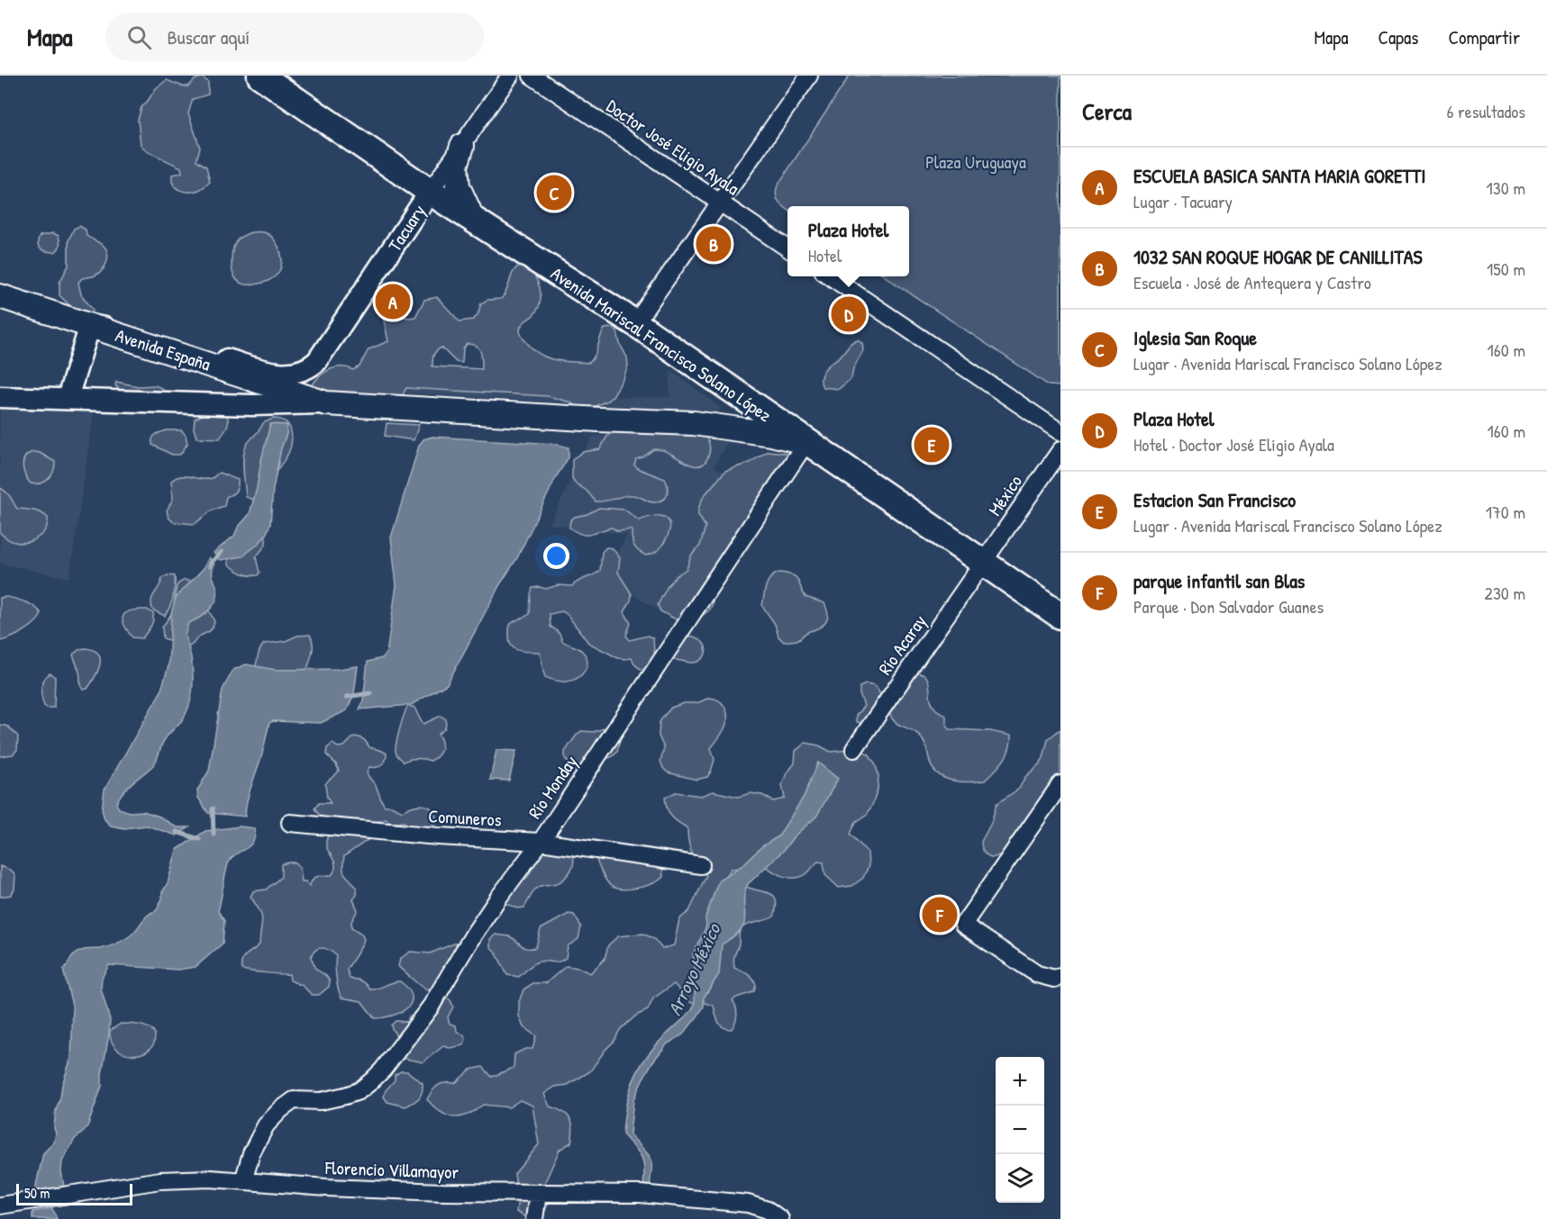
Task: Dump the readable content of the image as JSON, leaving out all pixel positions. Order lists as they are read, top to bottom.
{
  "streets": {
    "highway": ["Avenida Mariscal Francisco Solano López"],
    "main road": ["Avenida España"],
    "street": [
      "Doctor José Eligio Ayala",
      "Tacuary",
      "México",
      "Río Acaray",
      "Río Monday",
      "Comuneros",
      "Florencio Villamayor"
    ]
  },
  "crossings": [
    ["Tacuary", "Avenida Mariscal Francisco Solano López"],
    ["Tacuary", "Avenida España"],
    ["Avenida Mariscal Francisco Solano López", "Avenida España"],
    ["Avenida Mariscal Francisco Solano López", "México"],
    ["Avenida Mariscal Francisco Solano López", "Río Acaray"],
    ["Avenida Mariscal Francisco Solano López", "Río Monday"],
    ["Avenida España", "Río Monday"],
    ["México", "Río Acaray"],
    ["Río Monday", "Comuneros"],
    ["Río Monday", "Florencio Villamayor"]
  ],
  "water": ["Arroyo México"],
  "parks": ["Plaza Uruguaya"],
  "scale_bar": "50 m",
  "page": {
    "header": "Mapa",
    "search": "Buscar aquí",
    "nav": ["Mapa", "Capas", "Compartir"],
    "heading": ["Cerca", "6 resultados"],
    "list": [
      {
        "mark": "A",
        "name": "ESCUELA BASICA SANTA MARIA GORETTI",
        "note": "Lugar · Tacuary",
        "value": "130 m"
      },
      {
        "mark": "B",
        "name": "1032 SAN ROQUE HOGAR DE CANILLITAS",
        "note": "Escuela · José de Antequera y Castro",
        "value": "150 m"
      },
      {
        "mark": "C",
        "name": "Iglesia San Roque",
        "note": "Lugar · Avenida Mariscal Francisco Solano López",
        "value": "160 m"
      },
      {
        "mark": "D",
        "name": "Plaza Hotel",
        "note": "Hotel · Doctor José Eligio Ayala",
        "value": "160 m"
      },
      {
        "mark": "E",
        "name": "Estacion San Francisco",
        "note": "Lugar · Avenida Mariscal Francisco Solano López",
        "value": "170 m"
      },
      {
        "mark": "F",
        "name": "parque infantil san Blas",
        "note": "Parque · Don Salvador Guanes",
        "value": "230 m"
      }
    ],
    "pins": [
      "C",
      "B",
      "A",
      "D",
      "E",
      "F"
    ],
    "popup": ["Plaza Hotel", "Hotel"],
    "map_buttons": ["+", "−"],
    "scale": "50 m"
  }
}
